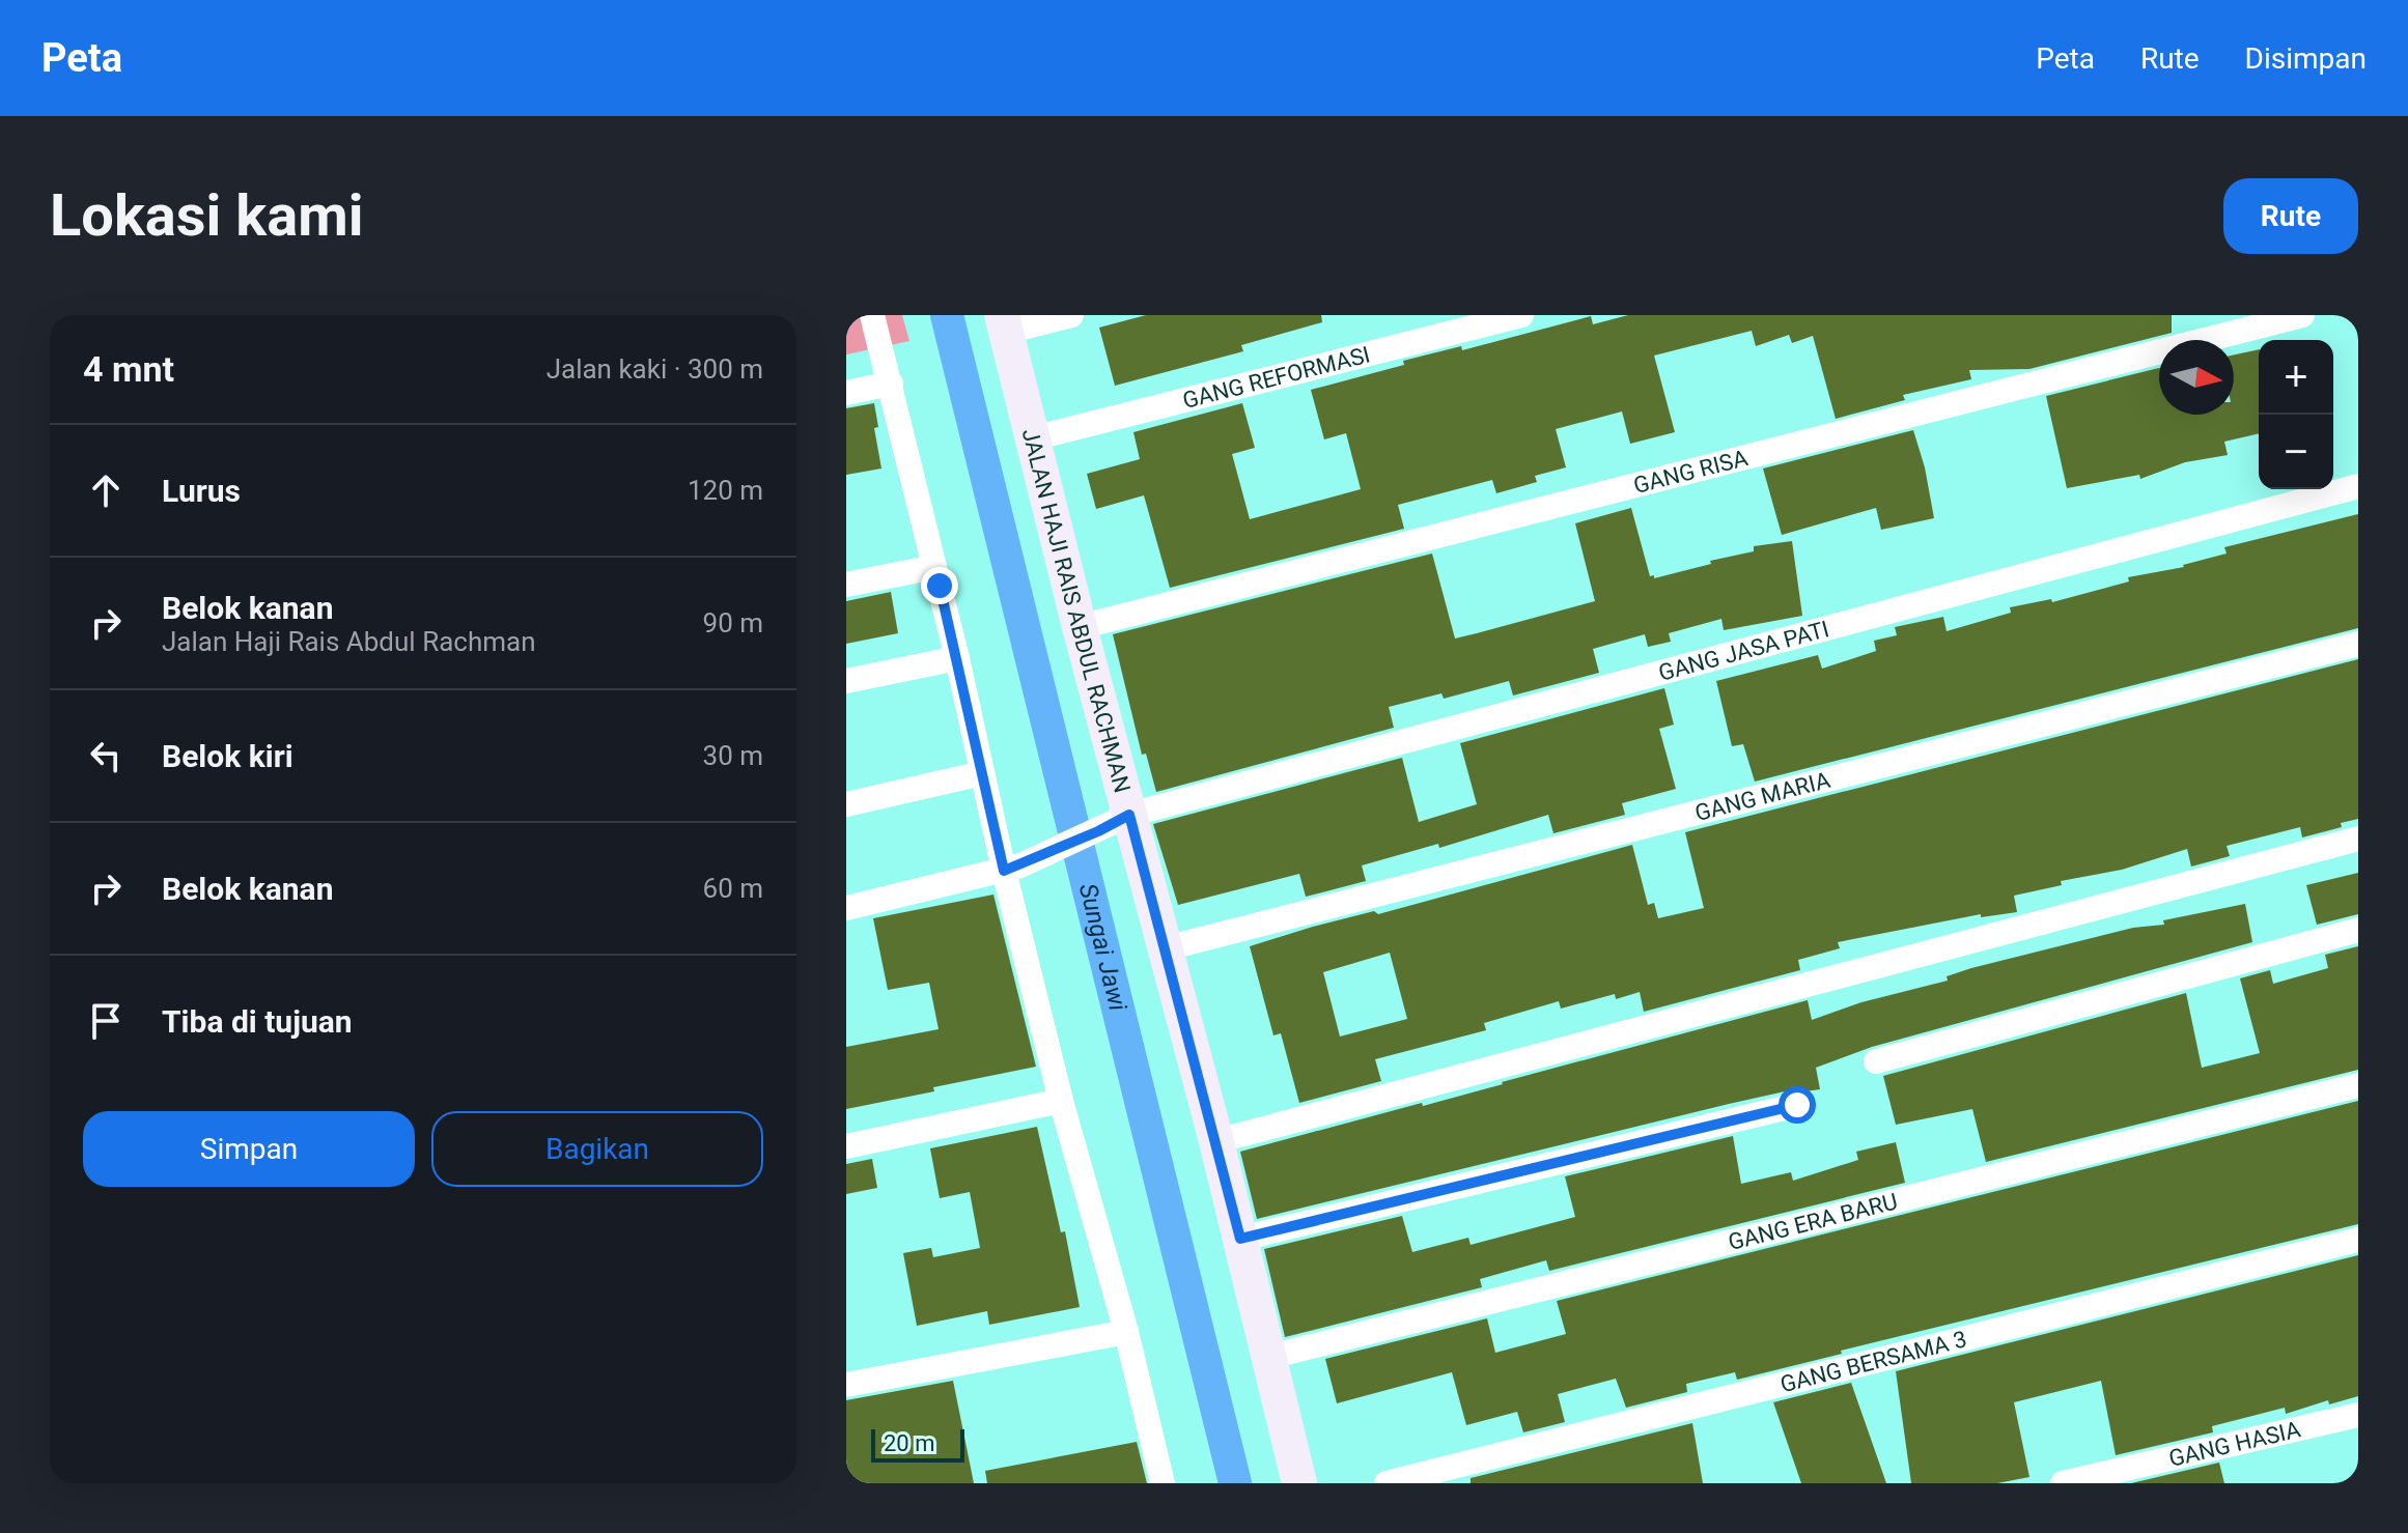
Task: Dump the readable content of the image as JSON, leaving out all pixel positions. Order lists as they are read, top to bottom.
{
  "streets": {
    "street": [
      "GANG REFORMASI",
      "GANG RISA",
      "JALAN HAJI RAIS ABDUL RACHMAN",
      "GANG JASA PATI",
      "GANG MARIA",
      "GANG ERA BARU",
      "GANG BERSAMA 3",
      "GANG HASIA"
    ]
  },
  "crossings": [
    ["GANG REFORMASI", "JALAN HAJI RAIS ABDUL RACHMAN"],
    ["GANG RISA", "JALAN HAJI RAIS ABDUL RACHMAN"],
    ["JALAN HAJI RAIS ABDUL RACHMAN", "GANG JASA PATI"],
    ["JALAN HAJI RAIS ABDUL RACHMAN", "GANG MARIA"],
    ["JALAN HAJI RAIS ABDUL RACHMAN", "GANG ERA BARU"]
  ],
  "water": ["Sungai Jawi"],
  "scale_bar": "20 m",
  "north": "right",
  "page": {
    "header": "Peta",
    "nav": ["Peta", "Rute", "Disimpan"],
    "buttons": [
      "Rute",
      ["Simpan", "Bagikan"]
    ],
    "title": "Lokasi kami",
    "heading": ["4 mnt", "Jalan kaki · 300 m"],
    "map_buttons": ["+", "−"],
    "list": [
      ["Lurus", "120 m"],
      ["Belok kanan", "Jalan Haji Rais Abdul Rachman", "90 m"],
      ["Belok kiri", "30 m"],
      ["Belok kanan", "60 m"],
      "Tiba di tujuan"
    ],
    "scale": "20 m"
  }
}
